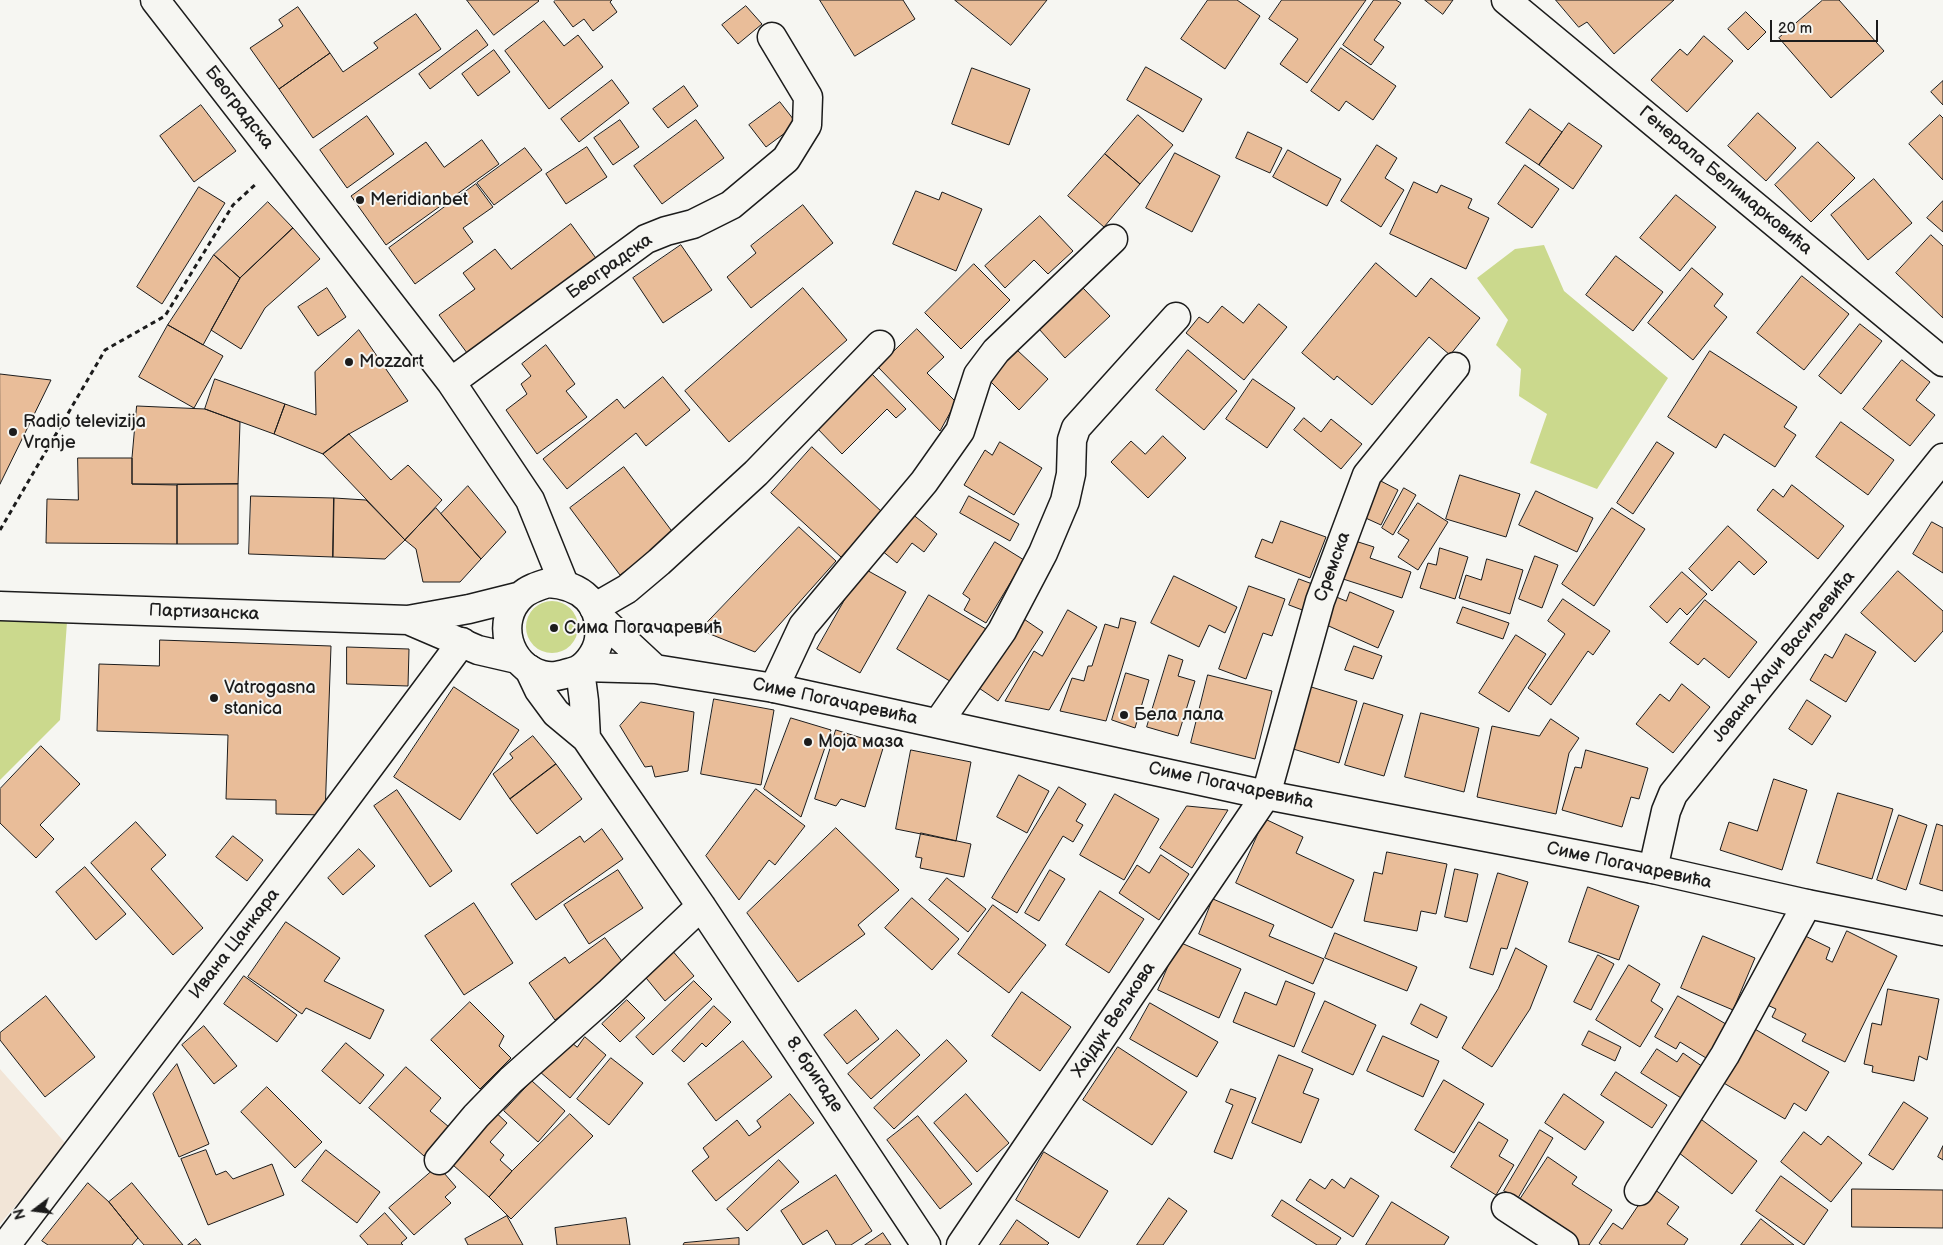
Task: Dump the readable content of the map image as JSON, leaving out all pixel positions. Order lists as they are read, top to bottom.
{
  "streets": {
    "street": [
      "Београдска",
      "Генерала Белимарковића",
      "Сремска",
      "Партизанска",
      "Јована Хаџи Васиљевића",
      "Симе Погачаревића",
      "Ивана Цанкара",
      "Хајдук Вељкова",
      "8. бригаде"
    ]
  },
  "crossings": [
    ["Београдска", "Партизанска"],
    ["Београдска", "Симе Погачаревића"],
    ["Београдска", "8. бригаде"],
    ["Сремска", "Симе Погачаревића"],
    ["Сремска", "Хајдук Вељкова"],
    ["Партизанска", "Симе Погачаревића"],
    ["Партизанска", "Ивана Цанкара"],
    ["Партизанска", "8. бригаде"],
    ["Јована Хаџи Васиљевића", "Симе Погачаревића"],
    ["Симе Погачаревића", "Хајдук Вељкова"],
    ["Симе Погачаревића", "8. бригаде"]
  ],
  "places": [
    "Meridianbet",
    "Mozzart",
    "Radio televizija Vranje",
    "Сима Погачаревић",
    "Vatrogasna stanica",
    "Бела лала",
    "Моја маза"
  ],
  "scale_bar": "20 m",
  "north": "left"
}
